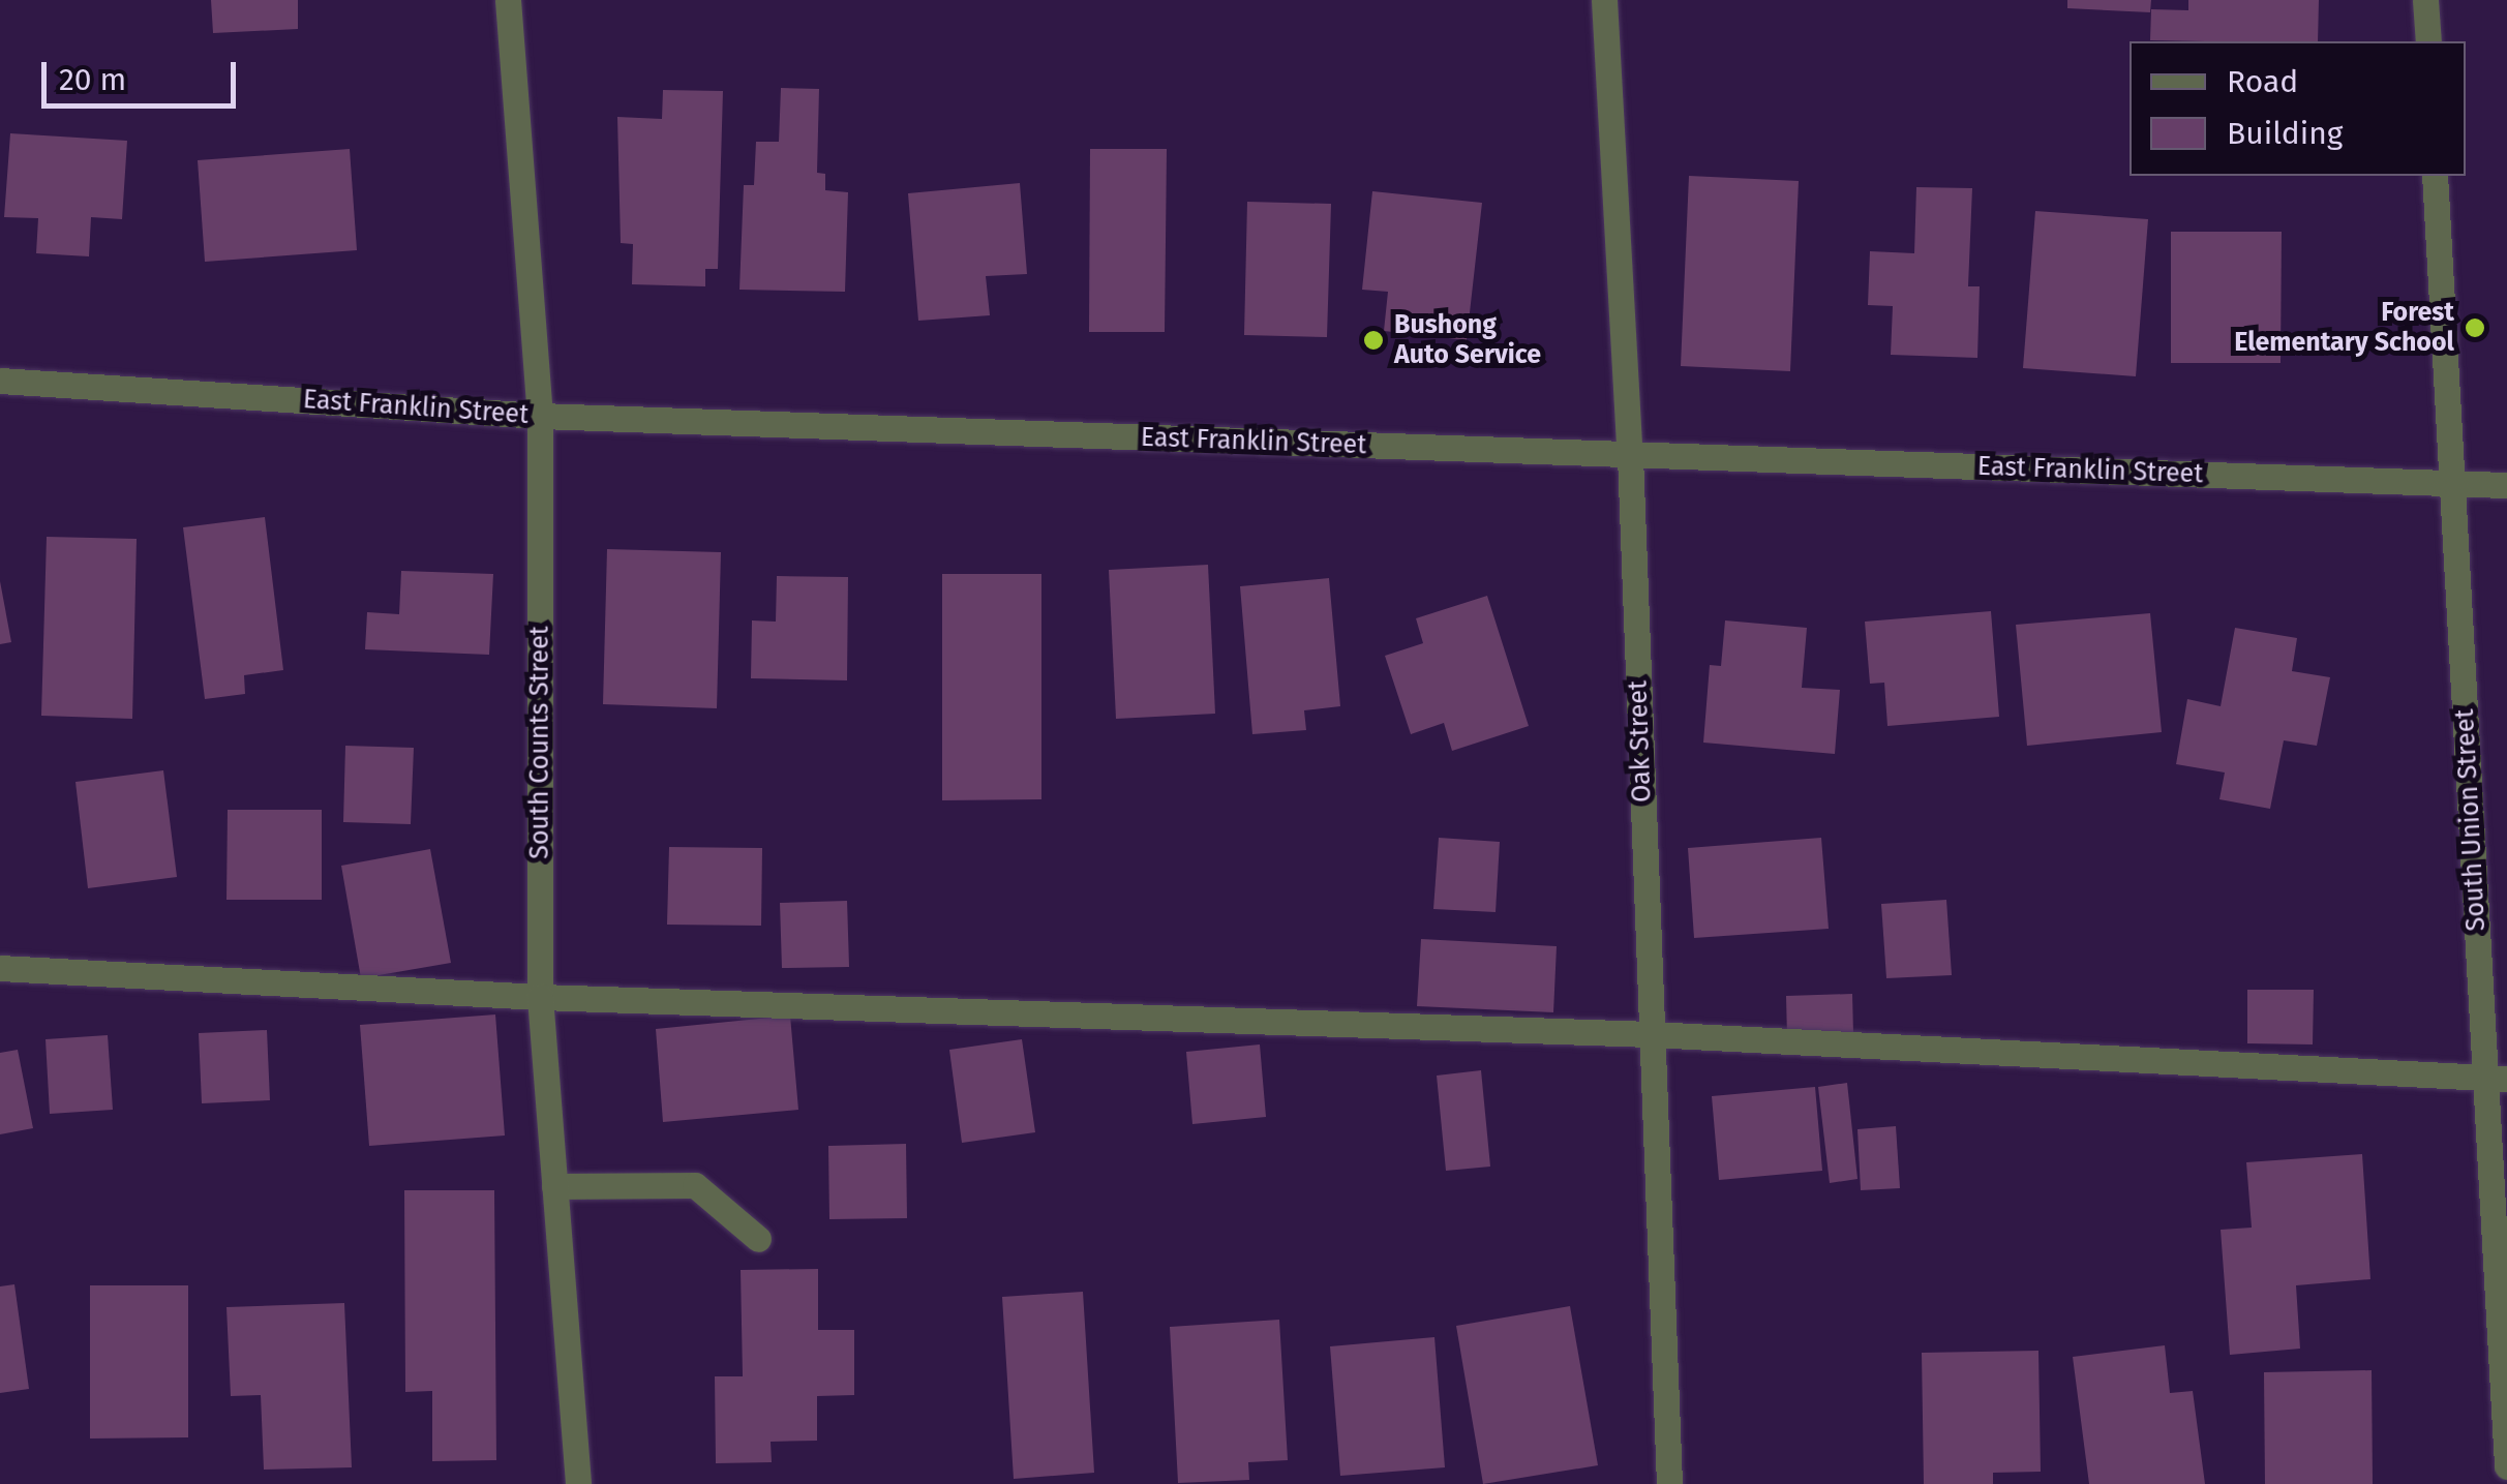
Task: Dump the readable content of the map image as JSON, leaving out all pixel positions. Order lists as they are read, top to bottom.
{
  "streets": {
    "street": [
      "East Franklin Street",
      "Oak Street",
      "South Counts Street",
      "South Union Street"
    ]
  },
  "crossings": [
    ["East Franklin Street", "Oak Street"],
    ["East Franklin Street", "South Counts Street"],
    ["East Franklin Street", "South Union Street"]
  ],
  "places": ["Forest Elementary School", "Bushong Auto Service"],
  "legend": ["Road", "Building"],
  "scale_bar": "20 m"
}
